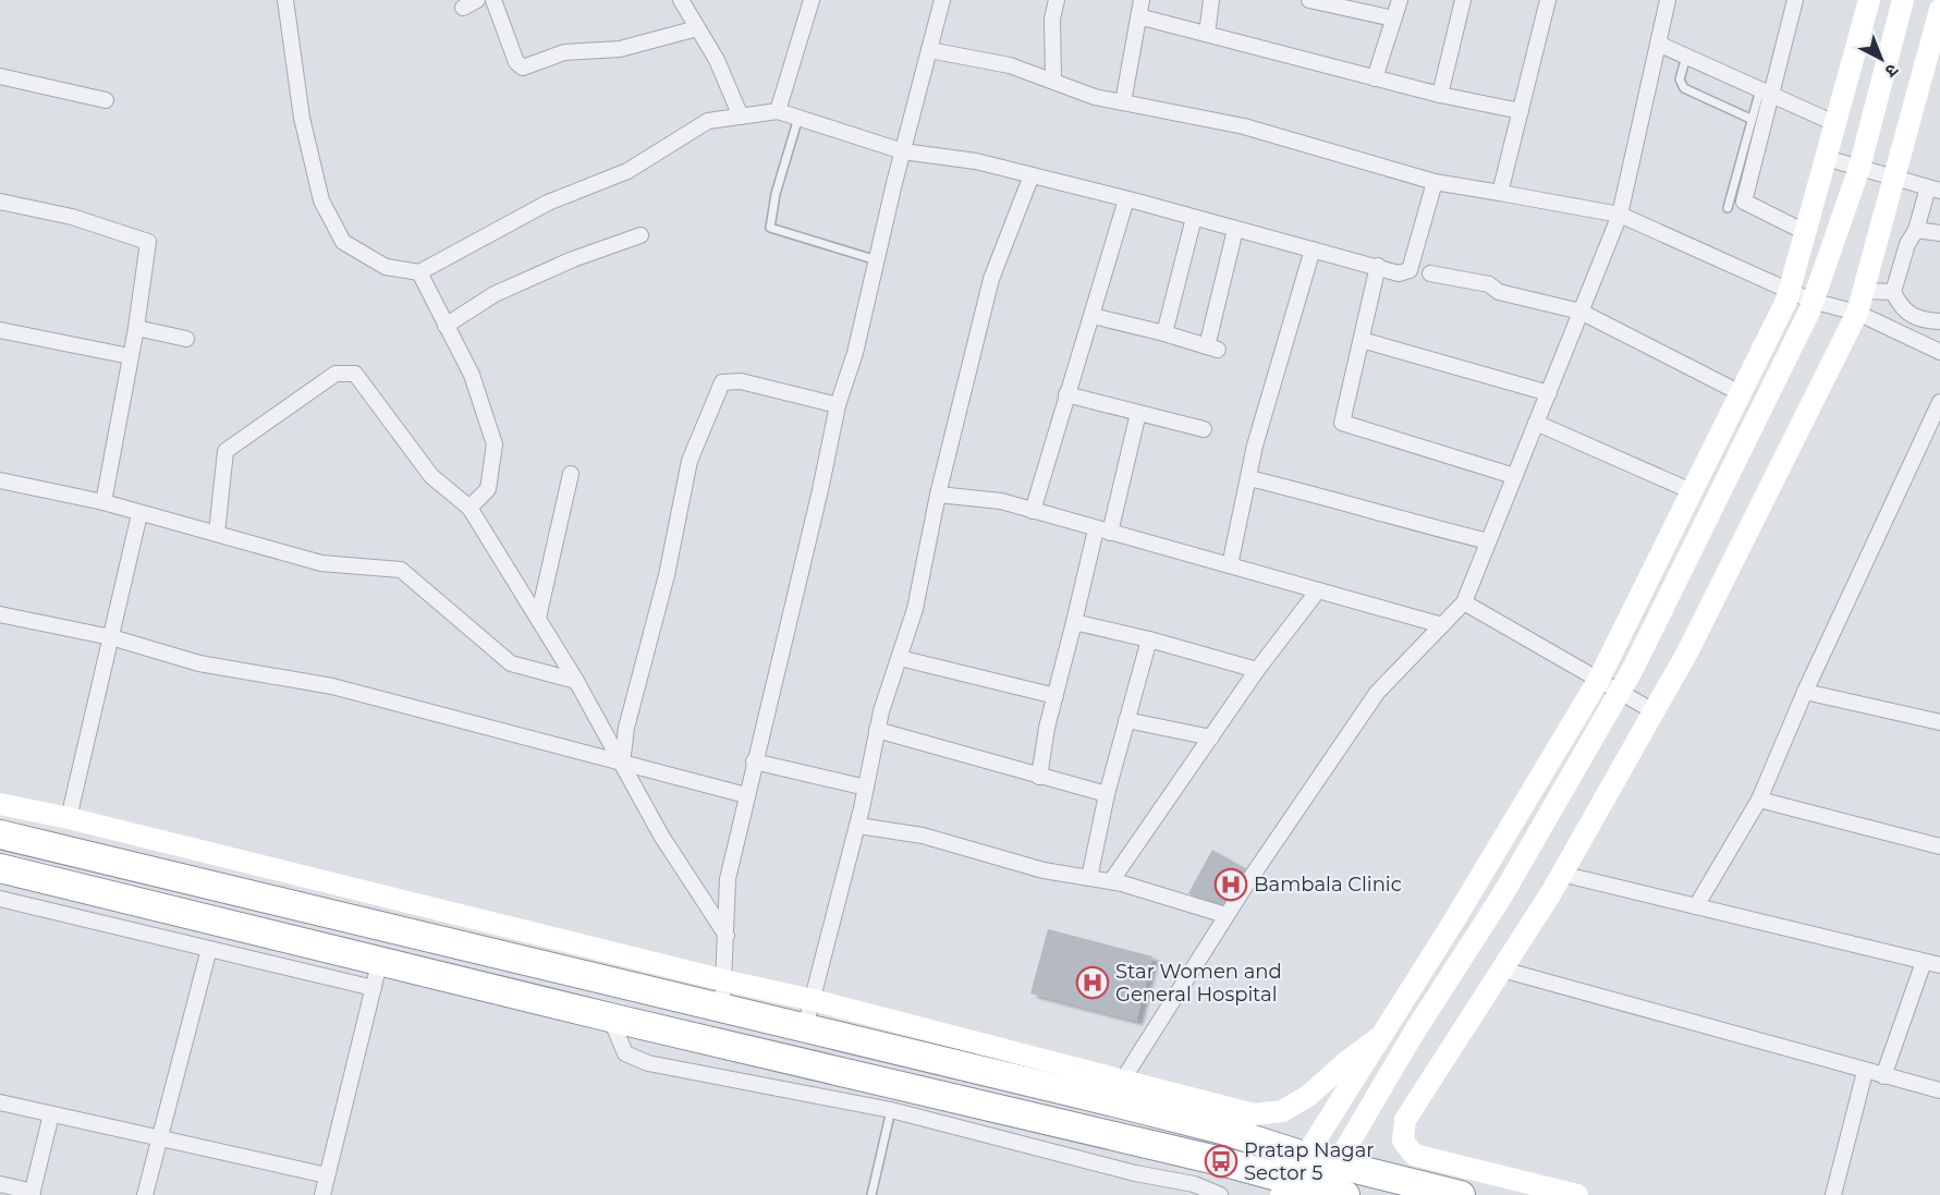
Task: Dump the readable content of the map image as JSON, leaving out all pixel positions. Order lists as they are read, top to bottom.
{
  "places": {
    "hospital": ["Bambala Clinic", "Star Women and General Hospital"],
    "bus stop": ["Pratap Nagar Sector 5"]
  },
  "north": "bottom right"
}
